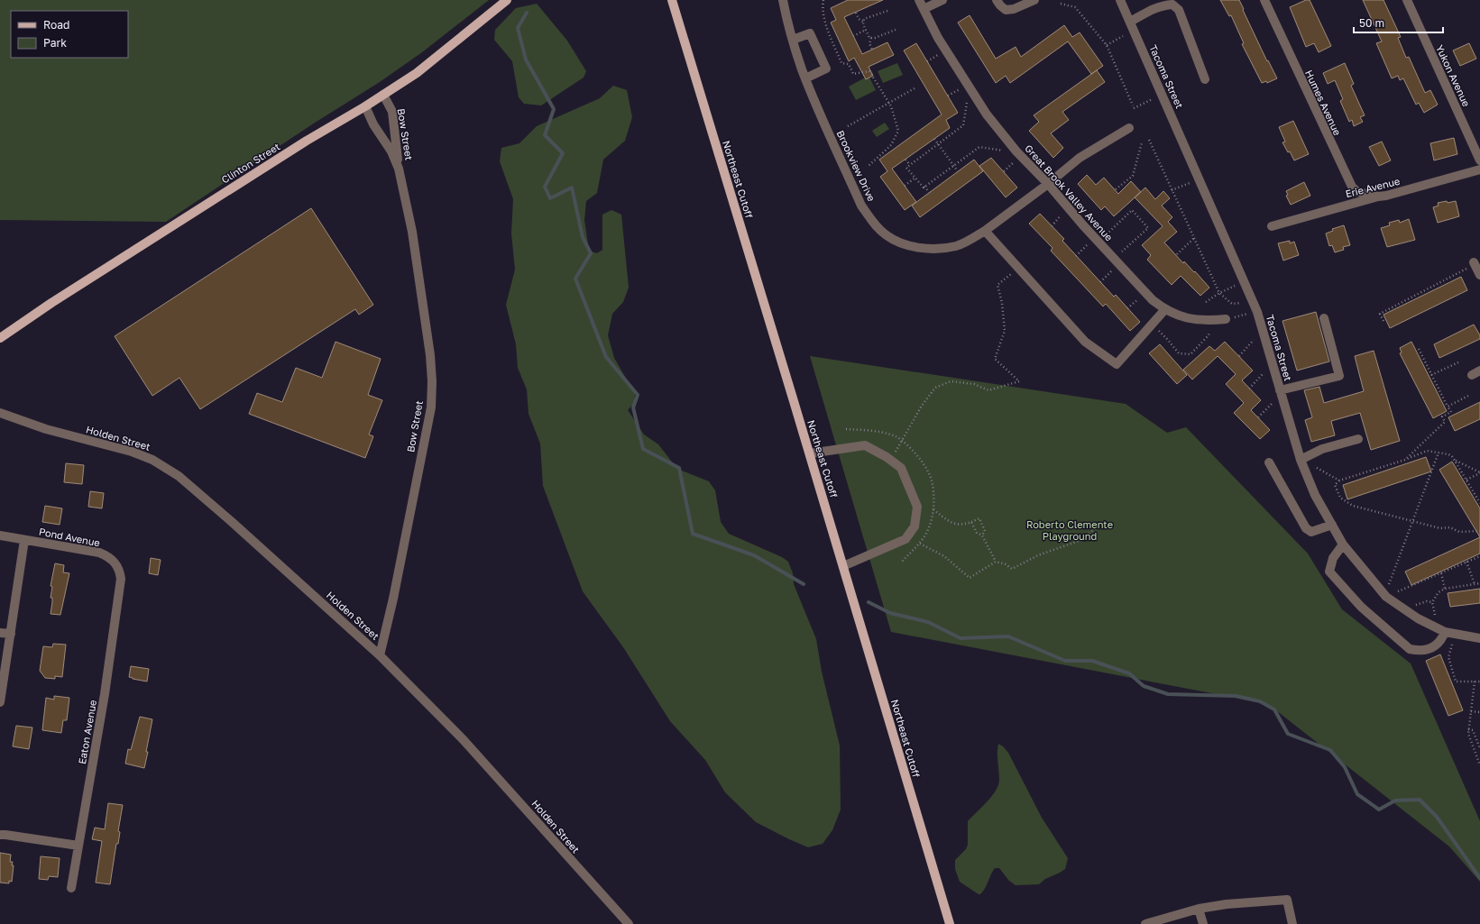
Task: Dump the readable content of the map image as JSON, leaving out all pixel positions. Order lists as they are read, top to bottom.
{
  "streets": {
    "main road": ["Clinton Street", "Northeast Cutoff"],
    "street": [
      "Yukon Avenue",
      "Tacoma Street",
      "Humes Avenue",
      "Bow Street",
      "Brookview Drive",
      "Erie Avenue",
      "Great Brook Valley Avenue",
      "Holden Street",
      "Pond Avenue",
      "Eaton Avenue"
    ]
  },
  "crossings": [
    ["Humes Avenue", "Erie Avenue"],
    ["Bow Street", "Clinton Street"],
    ["Bow Street", "Holden Street"],
    ["Brookview Drive", "Great Brook Valley Avenue"],
    ["Pond Avenue", "Eaton Avenue"]
  ],
  "parks": ["Roberto Clemente Playground"],
  "legend": ["Road", "Park"],
  "scale_bar": "50 m"
}
